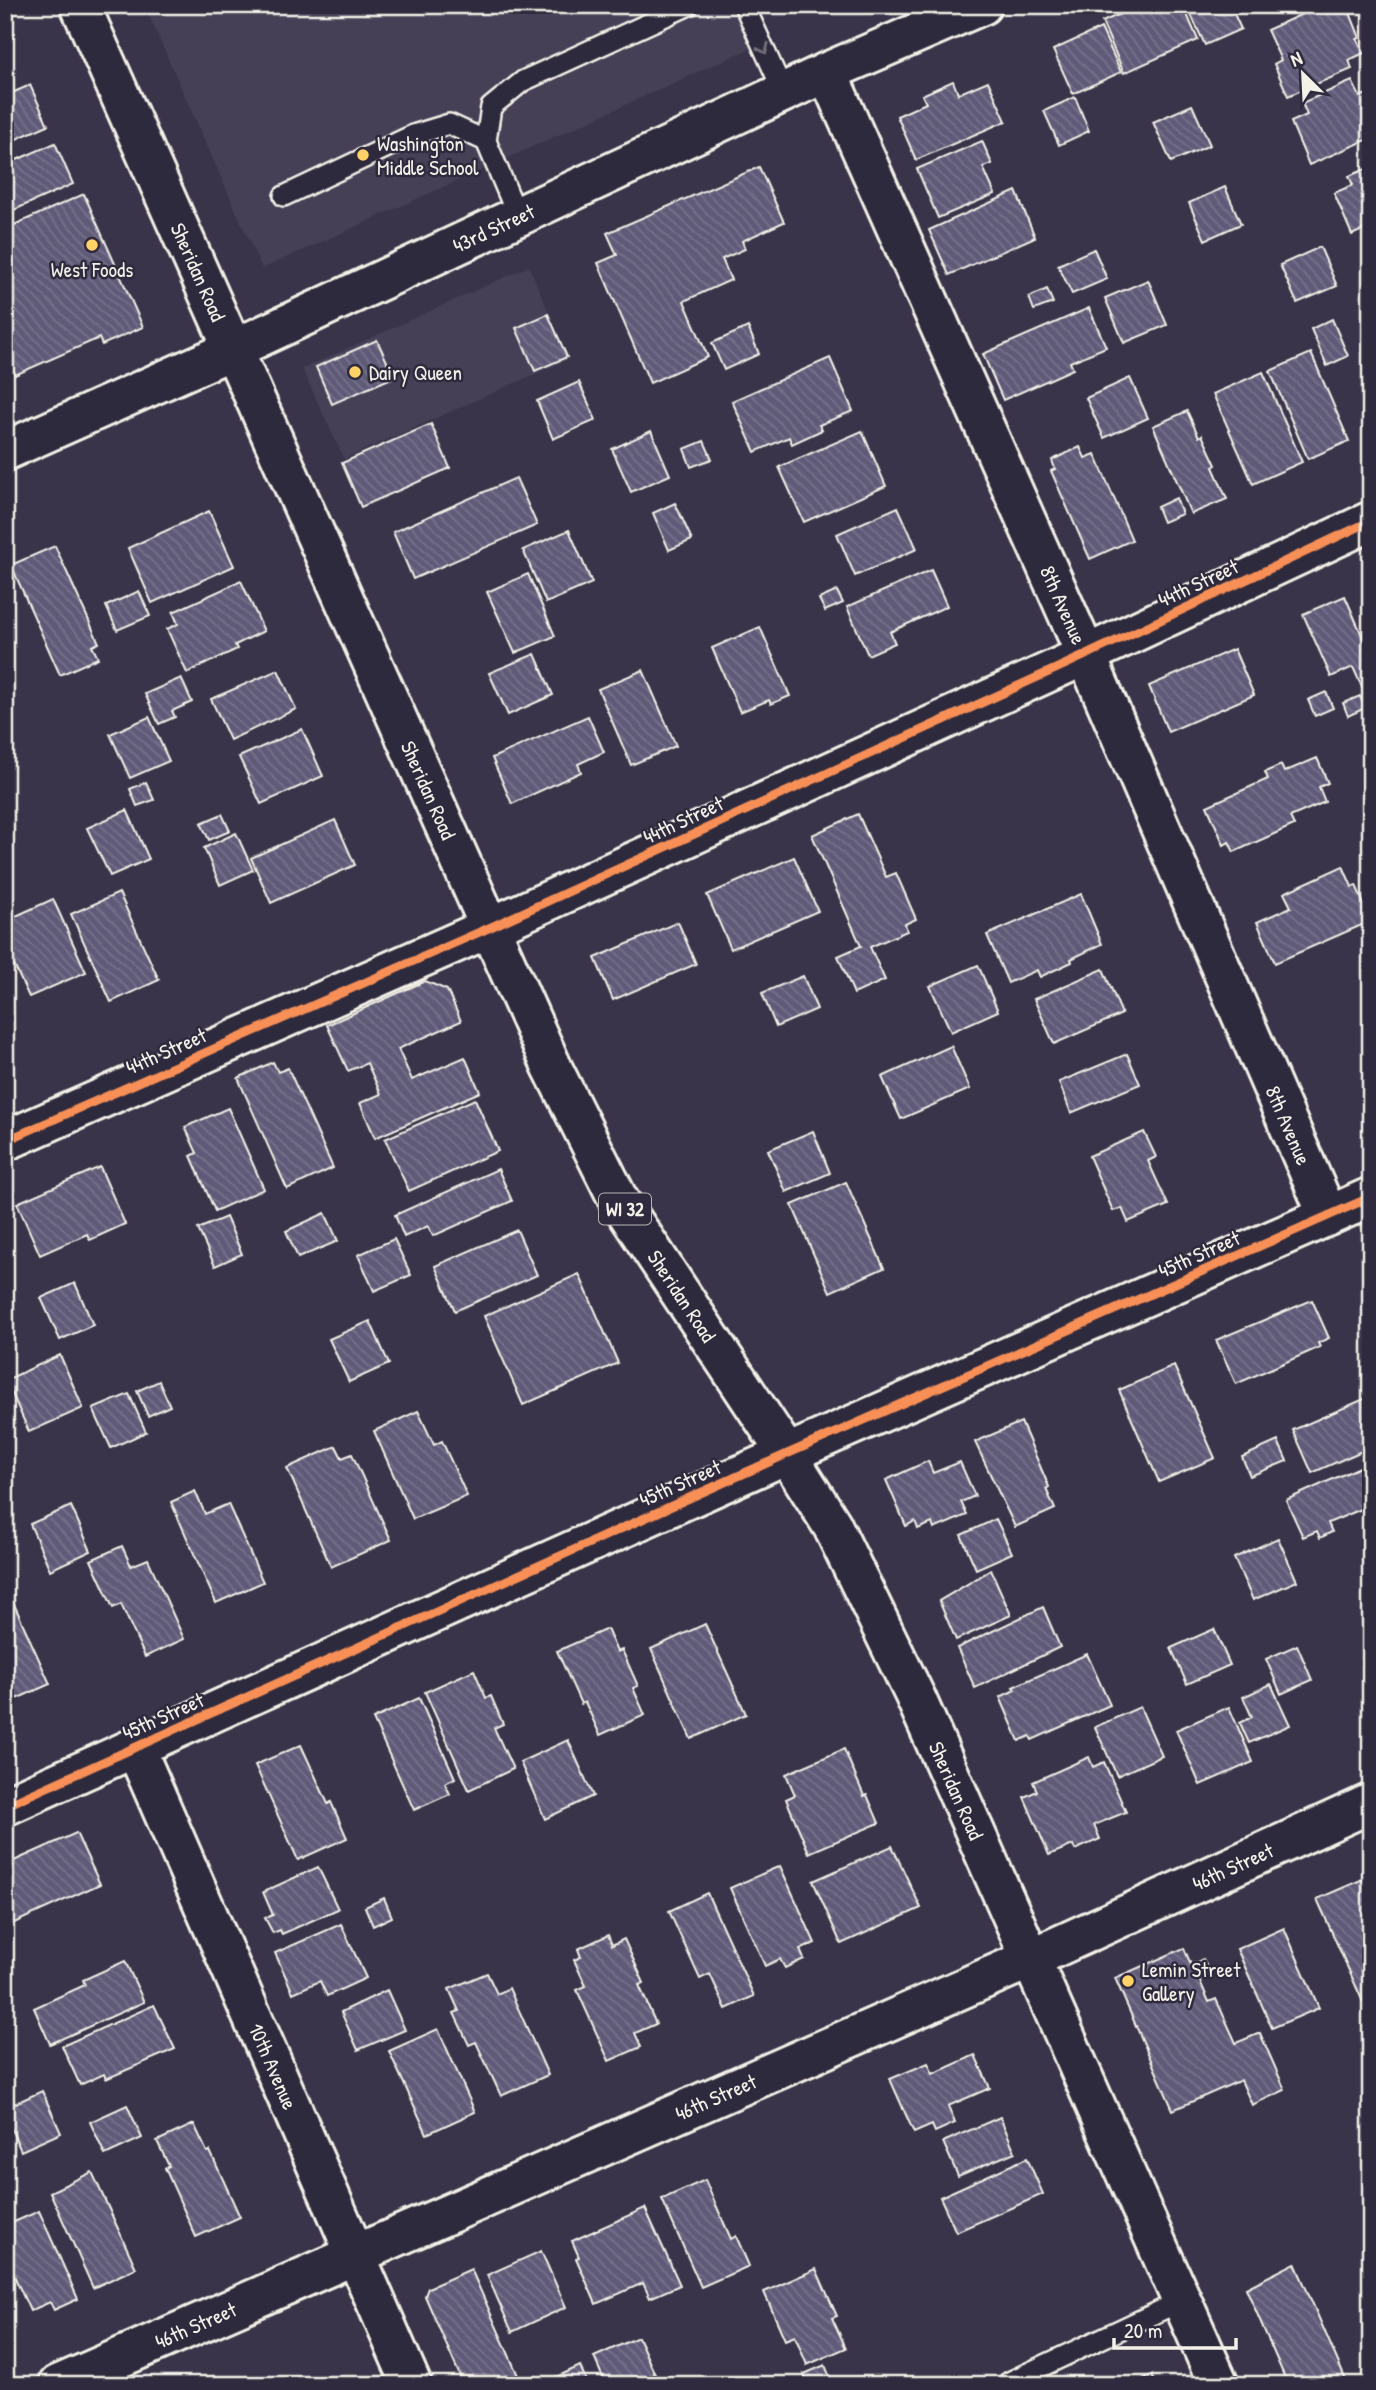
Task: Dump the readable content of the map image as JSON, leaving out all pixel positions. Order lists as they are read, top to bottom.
{
  "streets": {
    "street": [
      "43rd Street",
      "Sheridan Road",
      "44th Street",
      "8th Avenue",
      "WI 32",
      "45th Street",
      "46th Street",
      "10th Avenue"
    ]
  },
  "crossings": [
    ["43rd Street", "Sheridan Road"],
    ["43rd Street", "8th Avenue"],
    ["Sheridan Road", "44th Street"],
    ["Sheridan Road", "45th Street"],
    ["Sheridan Road", "46th Street"],
    ["44th Street", "8th Avenue"],
    ["8th Avenue", "45th Street"],
    ["45th Street", "10th Avenue"],
    ["46th Street", "10th Avenue"]
  ],
  "places": [
    "Washington Middle School",
    "West Foods",
    "Dairy Queen",
    "Lemin Street Gallery"
  ],
  "scale_bar": "20 m",
  "north": "top left"
}
